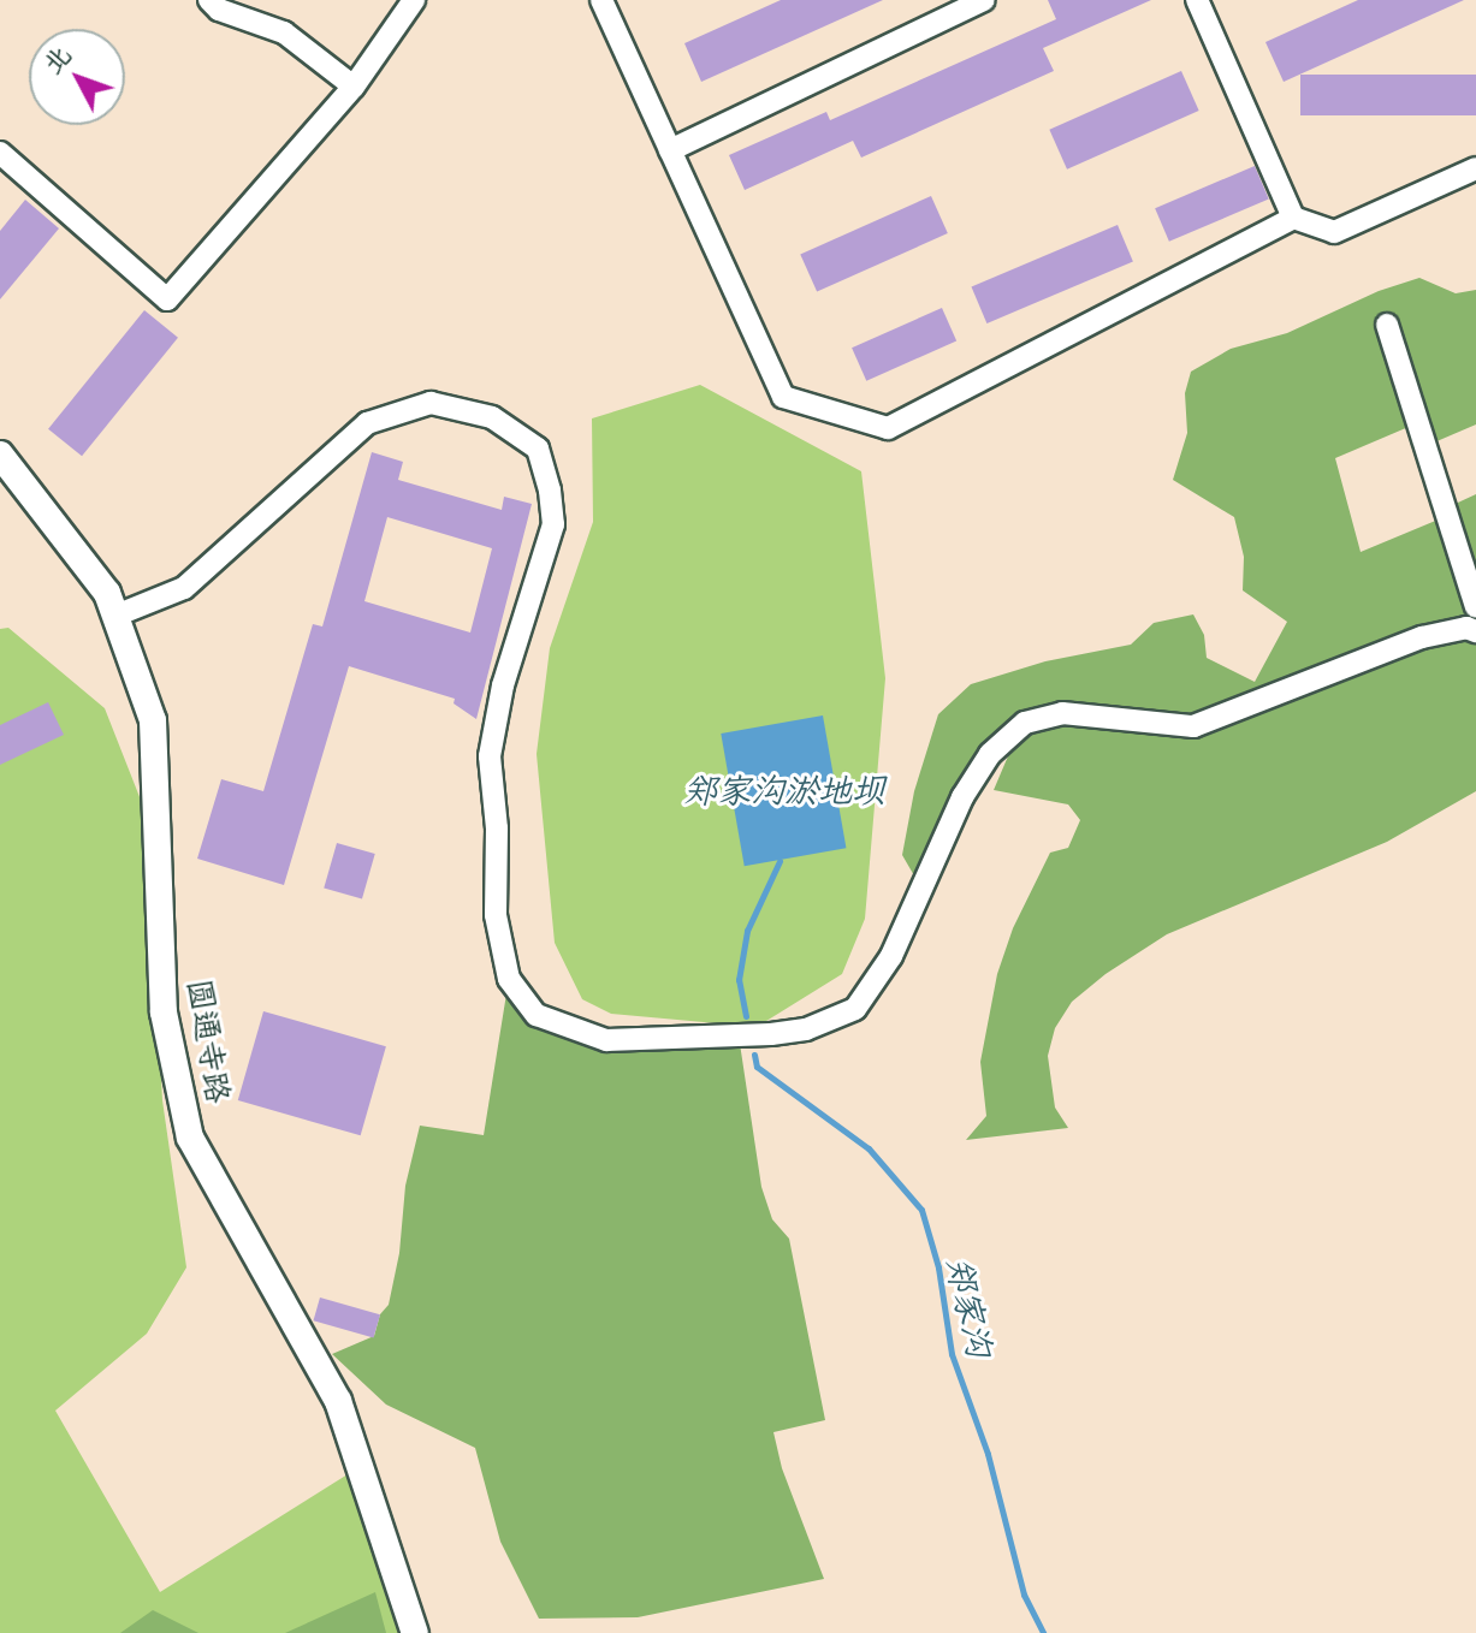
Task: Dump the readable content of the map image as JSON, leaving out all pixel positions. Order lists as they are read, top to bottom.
{
  "streets": {
    "street": ["圆通寺路"]
  },
  "water": ["郑家沟淤地坝", "郑家沟"],
  "north": "top left"
}
